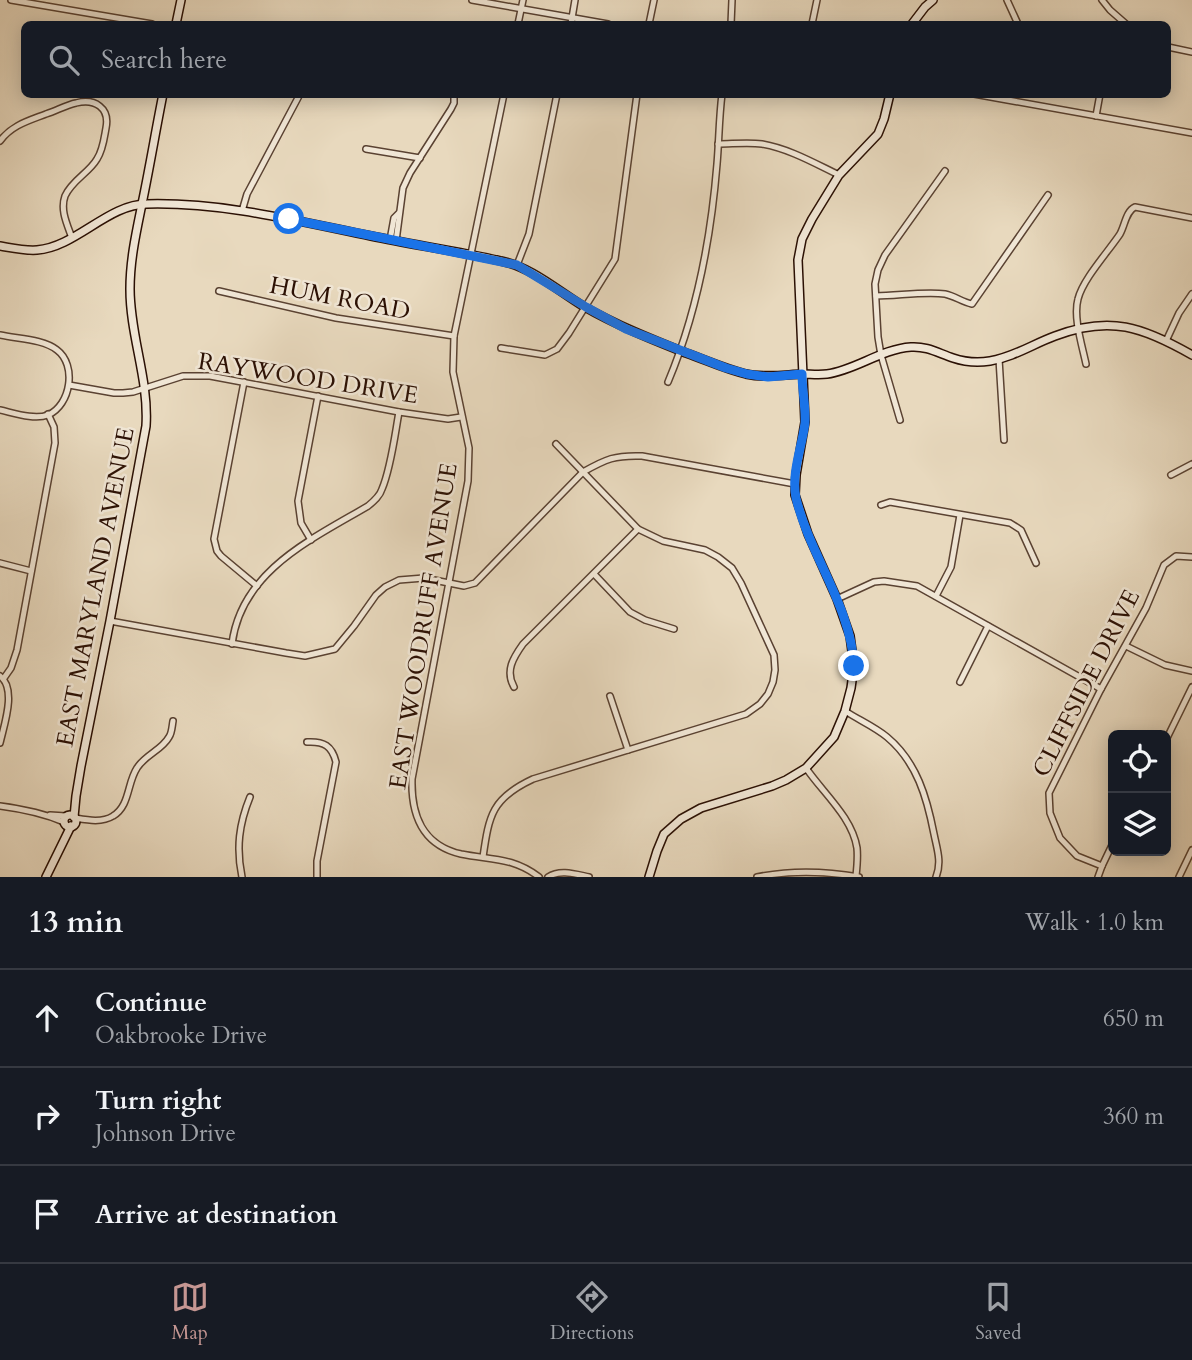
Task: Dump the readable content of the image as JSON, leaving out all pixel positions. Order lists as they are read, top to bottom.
{
  "streets": {
    "street": [
      "HUM ROAD",
      "RAYWOOD DRIVE",
      "EAST MARYLAND AVENUE",
      "EAST WOODRUFF AVENUE",
      "CLIFFSIDE DRIVE"
    ]
  },
  "crossings": [
    ["HUM ROAD", "EAST WOODRUFF AVENUE"],
    ["RAYWOOD DRIVE", "EAST MARYLAND AVENUE"],
    ["RAYWOOD DRIVE", "EAST WOODRUFF AVENUE"]
  ],
  "page": {
    "search": "Search here",
    "heading": ["13 min", "Walk · 1.0 km"],
    "list": [
      ["Continue", "Oakbrooke Drive", "650 m"],
      ["Turn right", "Johnson Drive", "360 m"],
      "Arrive at destination"
    ],
    "nav": ["Map", "Directions", "Saved"]
  }
}
